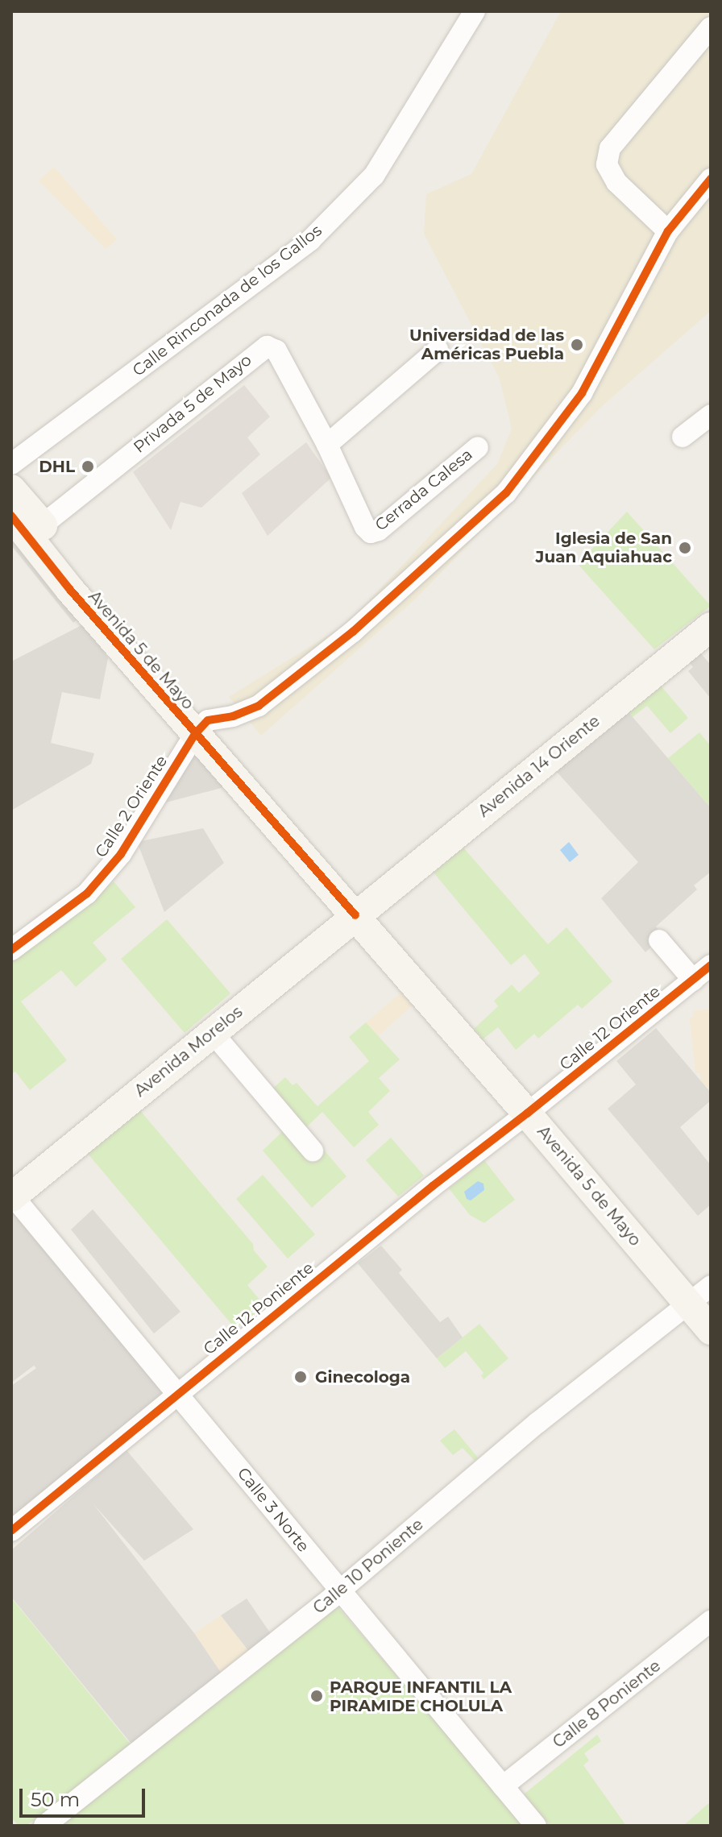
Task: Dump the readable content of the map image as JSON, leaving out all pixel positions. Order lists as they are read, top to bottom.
{
  "streets": {
    "main road": ["Avenida 5 de Mayo", "Avenida 14 Oriente", "Avenida Morelos"],
    "street": [
      "Calle Rinconada de los Gallos",
      "Privada 5 de Mayo",
      "Cerrada Calesa",
      "Calle 2 Oriente",
      "Calle 12 Oriente",
      "Calle 12 Poniente",
      "Calle 3 Norte",
      "Calle 10 Poniente",
      "Calle 8 Poniente"
    ]
  },
  "crossings": [
    ["Privada 5 de Mayo", "Cerrada Calesa"],
    ["Privada 5 de Mayo", "Avenida 5 de Mayo"],
    ["Avenida 5 de Mayo", "Avenida 14 Oriente"],
    ["Avenida 5 de Mayo", "Calle 2 Oriente"],
    ["Avenida 5 de Mayo", "Calle 12 Oriente"],
    ["Avenida 5 de Mayo", "Avenida Morelos"],
    ["Avenida 5 de Mayo", "Calle 12 Poniente"],
    ["Avenida 5 de Mayo", "Calle 10 Poniente"],
    ["Avenida 14 Oriente", "Avenida Morelos"],
    ["Calle 12 Oriente", "Calle 12 Poniente"],
    ["Avenida Morelos", "Calle 3 Norte"],
    ["Calle 12 Poniente", "Calle 3 Norte"],
    ["Calle 3 Norte", "Calle 10 Poniente"],
    ["Calle 3 Norte", "Calle 8 Poniente"]
  ],
  "places": [
    "Universidad de las Américas Puebla",
    "DHL",
    "Iglesia de San Juan Aquiahuac",
    "Ginecologa",
    "PARQUE INFANTIL LA PIRAMIDE CHOLULA"
  ],
  "scale_bar": "50 m"
}
